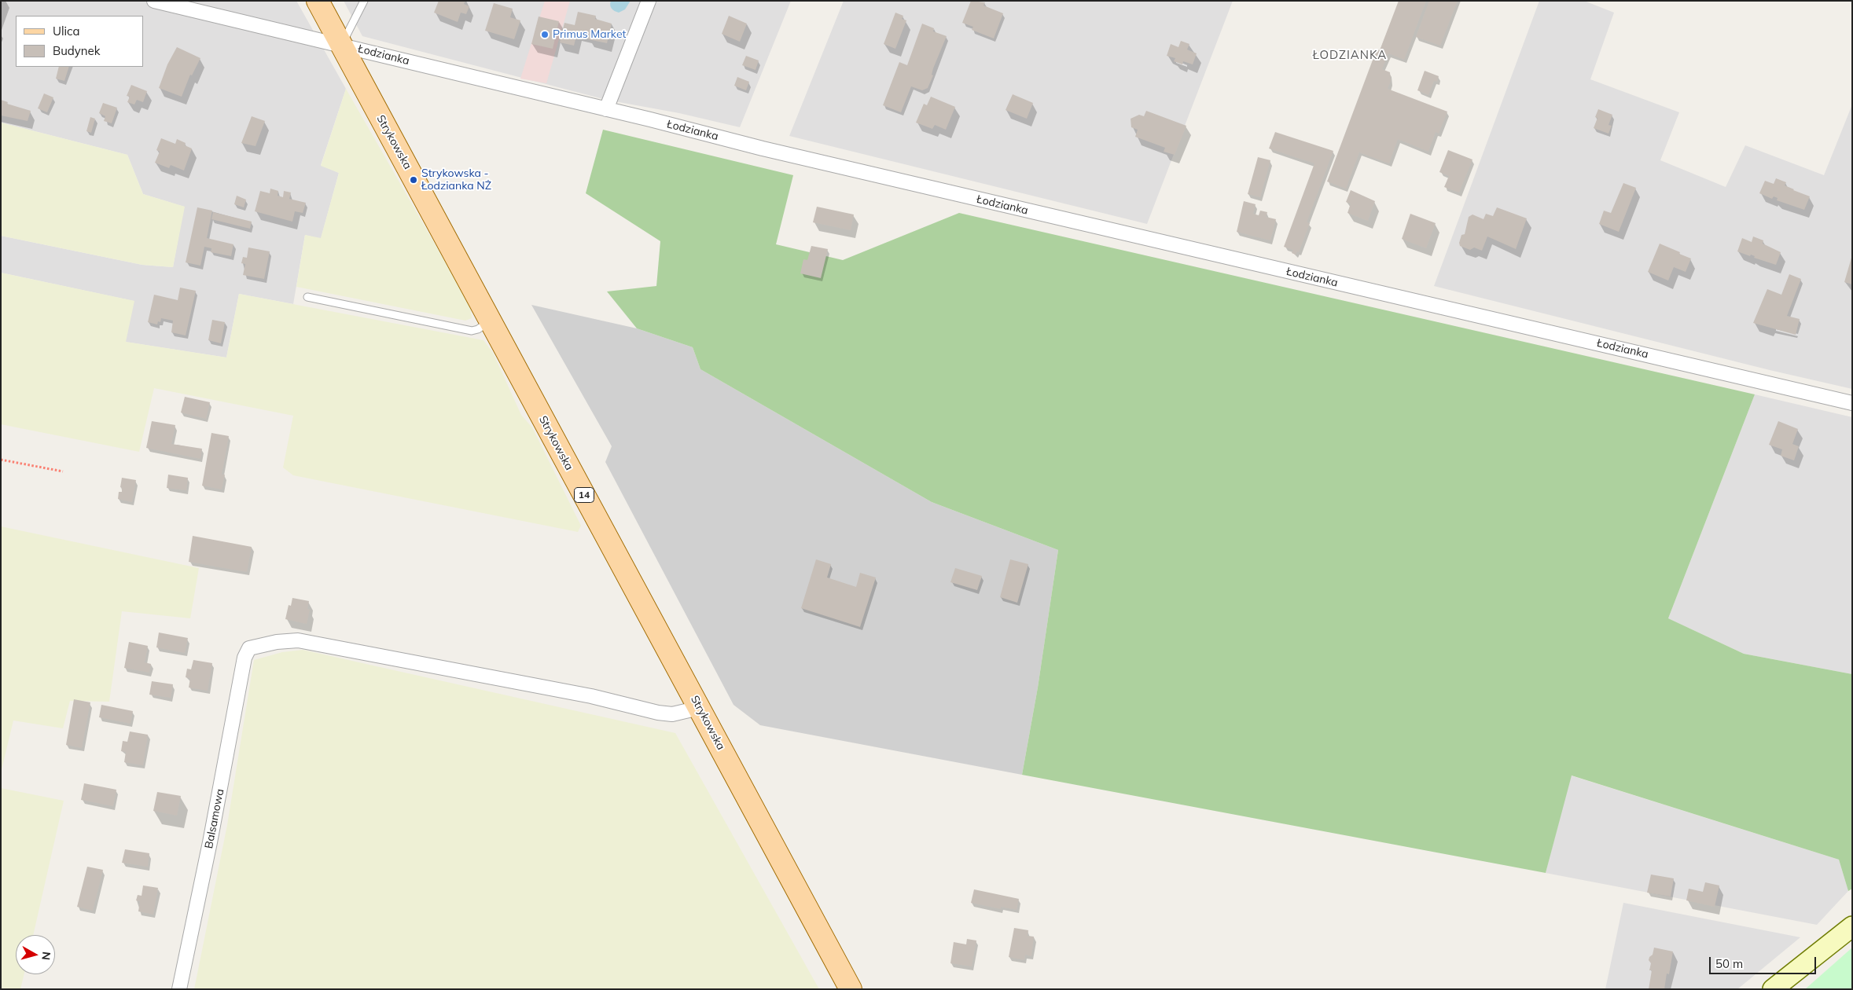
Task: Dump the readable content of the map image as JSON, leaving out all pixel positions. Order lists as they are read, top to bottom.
{
  "streets": {
    "main road": ["Strykowska", "14"],
    "street": ["Łodzianka", "Balsamowa"]
  },
  "crossings": [
    ["Łodzianka", "Strykowska"],
    ["Strykowska", "Balsamowa"]
  ],
  "districts": ["ŁODZIANKA"],
  "places": ["Primus Market", "Strykowska - Łodzianka NŻ"],
  "legend": ["Ulica", "Budynek"],
  "scale_bar": "50 m",
  "north": "right"
}
